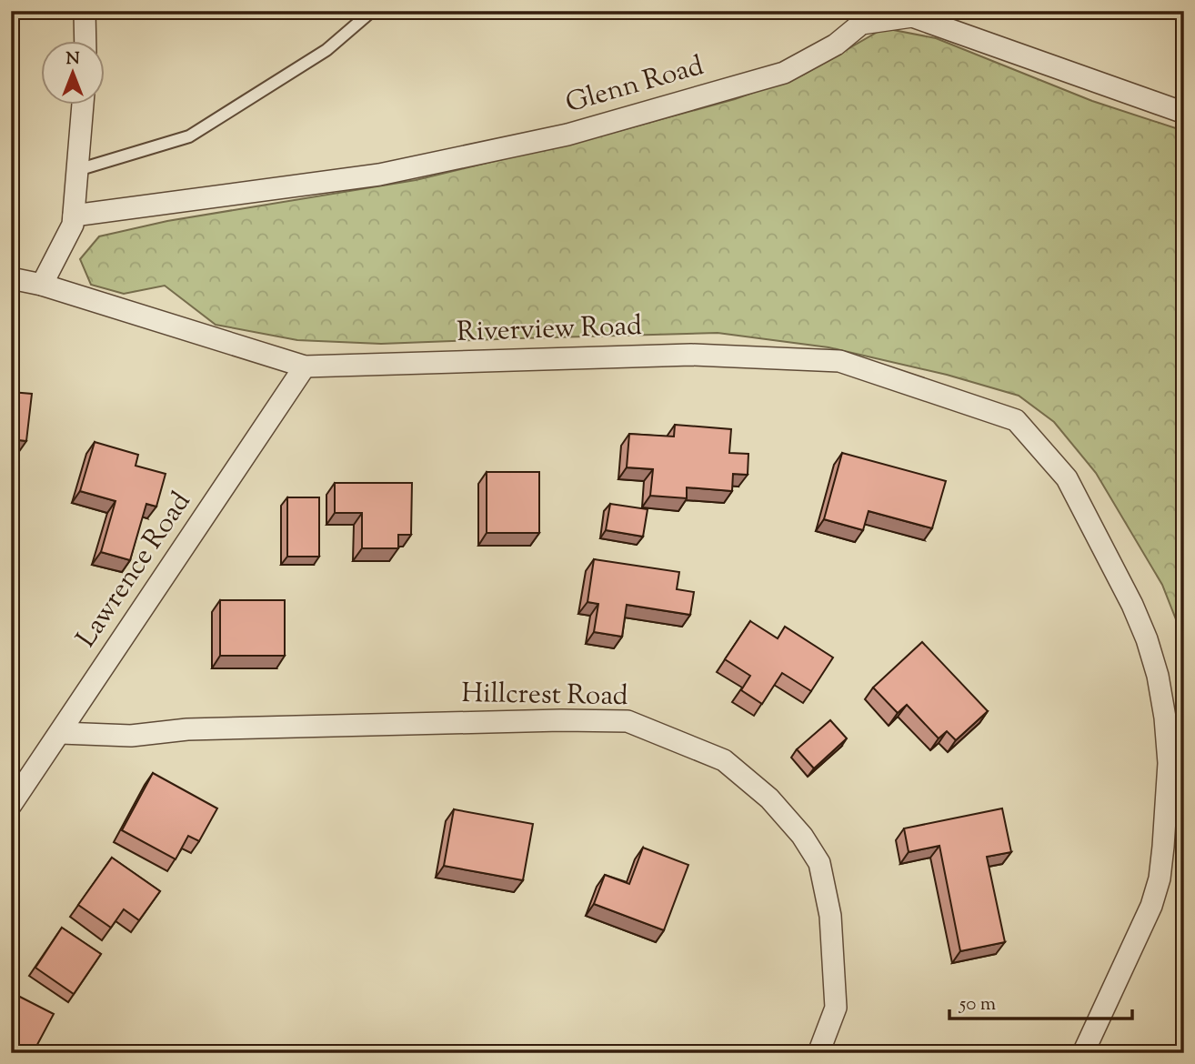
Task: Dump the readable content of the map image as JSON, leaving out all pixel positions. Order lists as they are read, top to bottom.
{
  "streets": {
    "street": [
      "Glenn Road",
      "Riverview Road",
      "Lawrence Road",
      "Hillcrest Road"
    ]
  },
  "crossings": [
    ["Riverview Road", "Lawrence Road"],
    ["Lawrence Road", "Hillcrest Road"]
  ],
  "scale_bar": "50 m",
  "north": "top"
}
